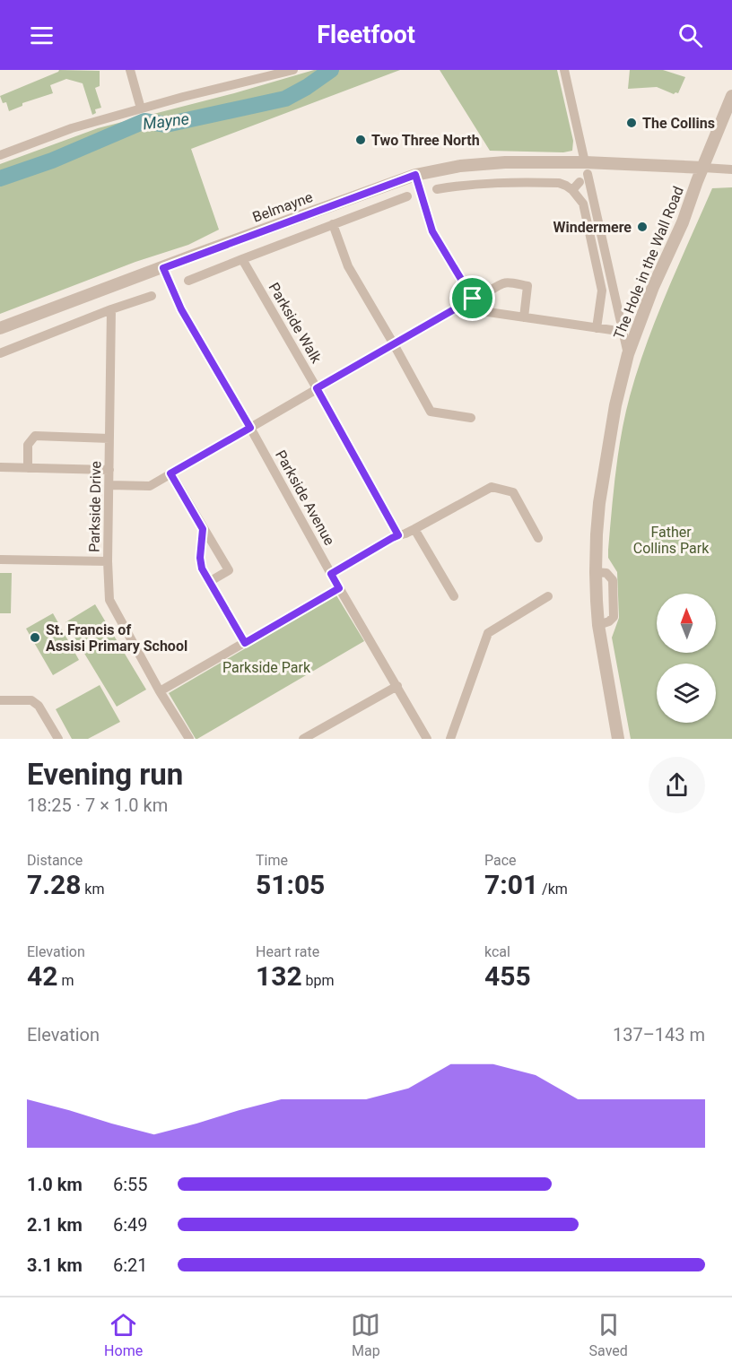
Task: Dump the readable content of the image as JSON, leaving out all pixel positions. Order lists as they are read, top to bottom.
{
  "streets": {
    "street": [
      "Belmayne",
      "The Hole in the Wall Road",
      "Parkside Walk",
      "Parkside Avenue",
      "Parkside Drive"
    ]
  },
  "crossings": [
    ["Belmayne", "The Hole in the Wall Road"],
    ["Belmayne", "Parkside Avenue"]
  ],
  "water": ["Mayne"],
  "parks": ["Father Collins Park", "Parkside Park"],
  "places": [
    "The Collins",
    "Two Three North",
    "Windermere",
    "St. Francis of Assisi Primary School"
  ],
  "north": "top",
  "page": {
    "header": "Fleetfoot",
    "heading": ["Evening run", "18:25 · 7 × 1.0 km"],
    "stats": [
      ["Distance", "7.28 km"],
      ["Time", "51:05"],
      ["Pace", "7:01 /km"],
      ["Elevation", "42 m"],
      ["Heart rate", "132 bpm"],
      ["kcal", "455"]
    ],
    "chart": ["Elevation", "137–143 m"],
    "list": [
      {
        "name": "1.0 km",
        "note": "6:55"
      },
      {
        "name": "2.1 km",
        "note": "6:49"
      },
      {
        "name": "3.1 km",
        "note": "6:21"
      }
    ],
    "tabs": ["Home", "Map", "Saved"]
  }
}
